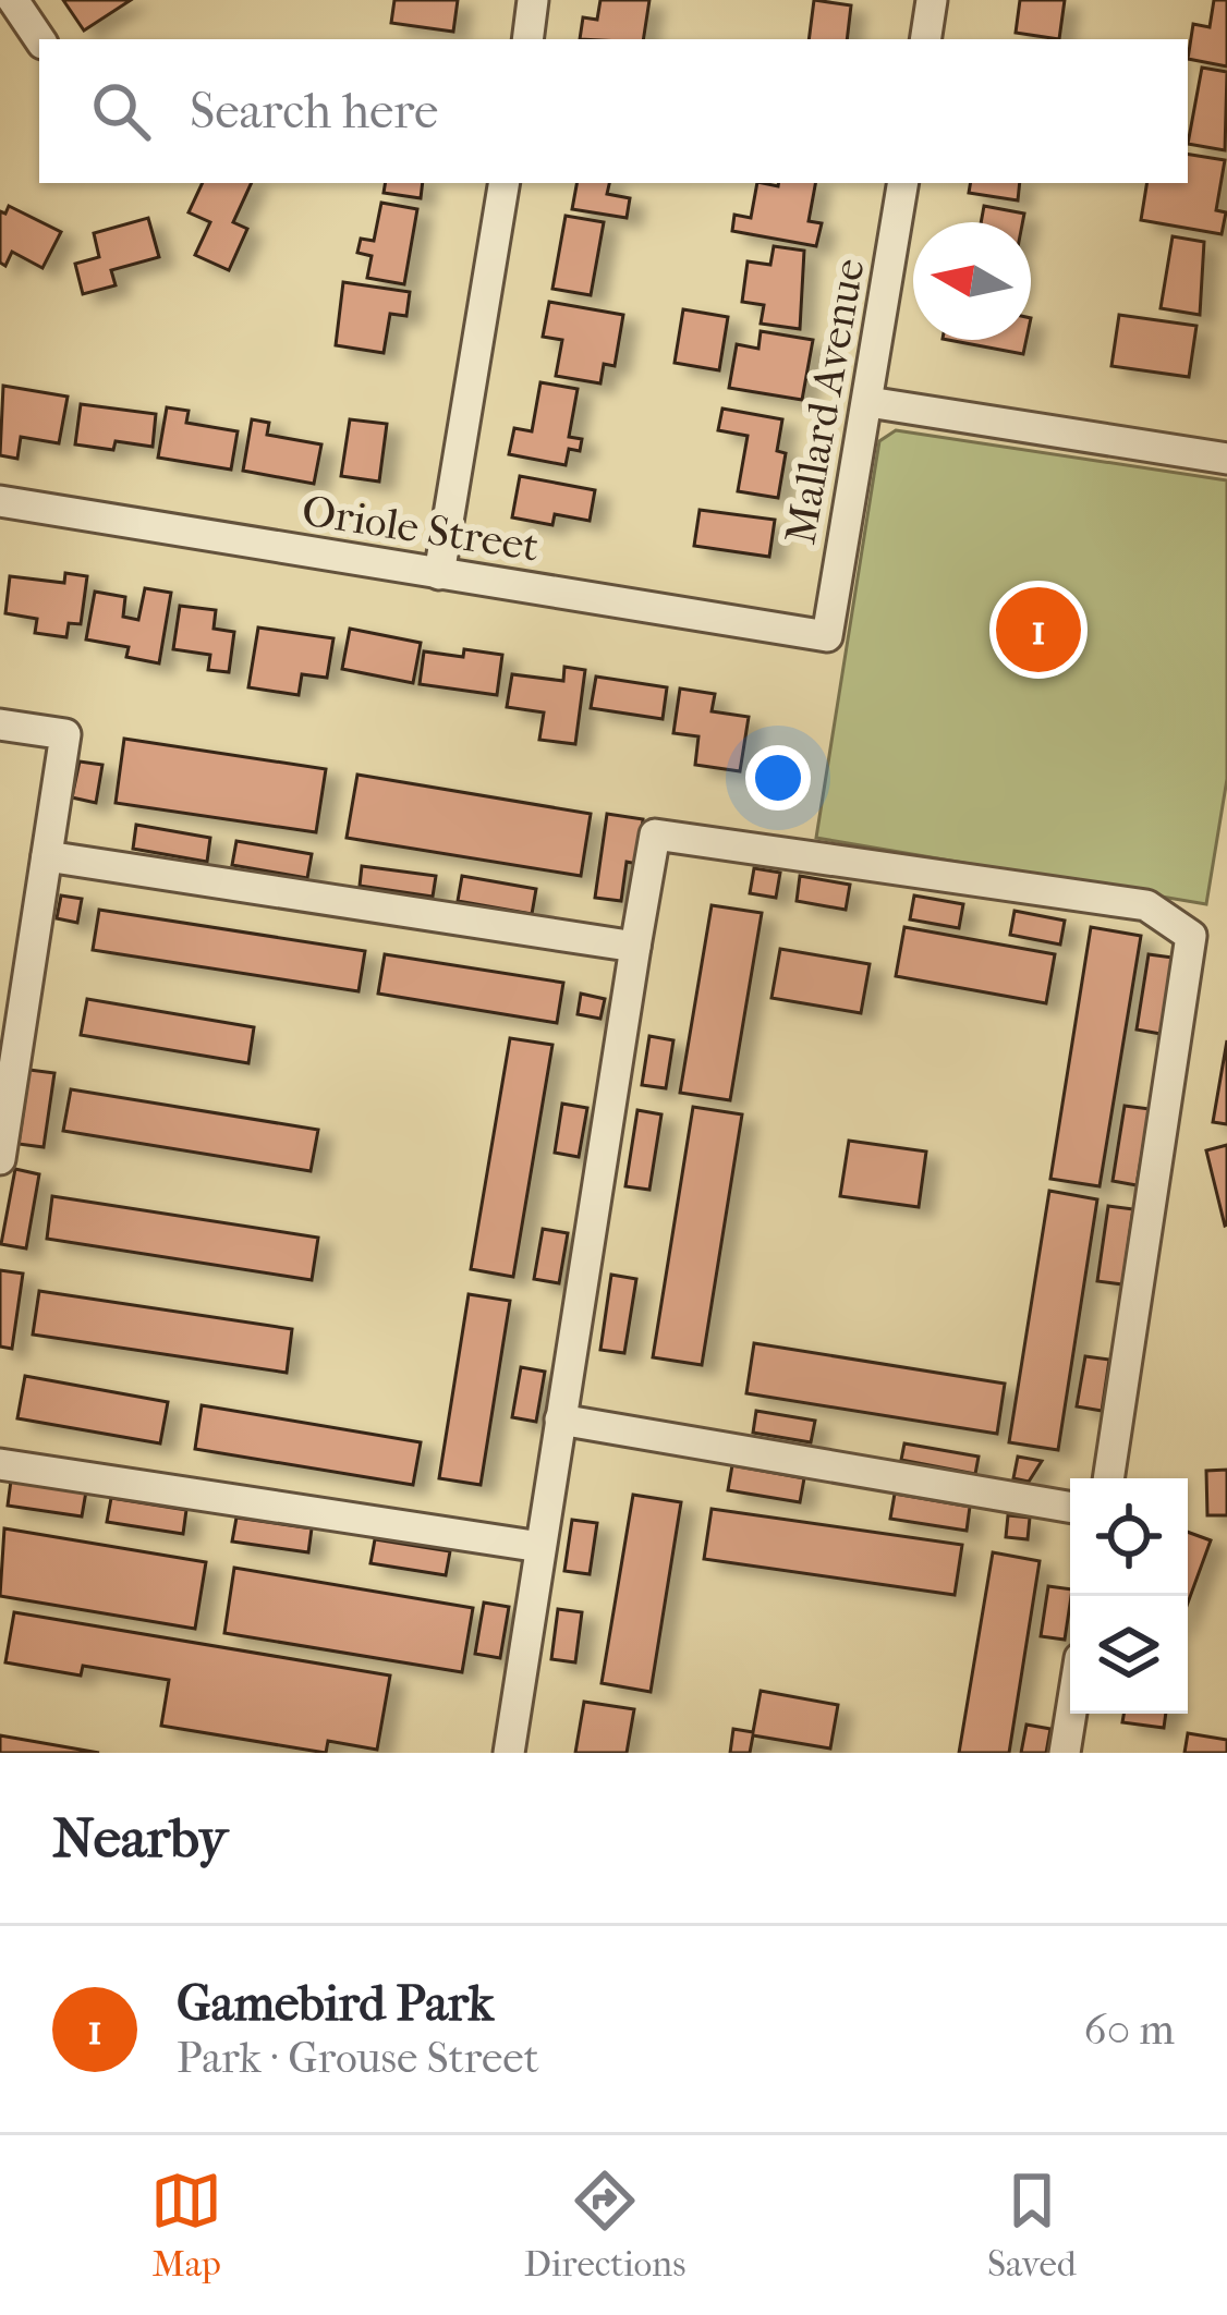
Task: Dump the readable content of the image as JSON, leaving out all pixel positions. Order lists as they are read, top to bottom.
{
  "streets": {
    "street": ["Mallard Avenue", "Oriole Street"]
  },
  "crossings": [
    ["Mallard Avenue", "Oriole Street"]
  ],
  "north": "left",
  "page": {
    "search": "Search here",
    "pins": "1",
    "heading": "Nearby",
    "list": [
      {
        "mark": "1",
        "name": "Gamebird Park",
        "note": "Park · Grouse Street",
        "value": "60 m"
      }
    ],
    "nav": ["Map", "Directions", "Saved"]
  }
}
